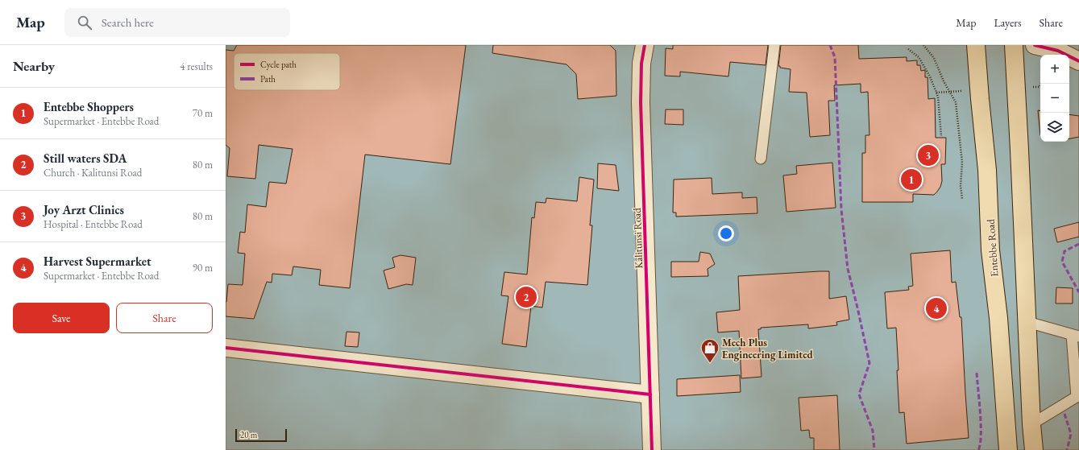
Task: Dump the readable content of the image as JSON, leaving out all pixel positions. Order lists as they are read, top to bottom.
{
  "streets": {
    "highway": ["Entebbe Road"],
    "street": ["Kalitunsi Road"]
  },
  "places": {
    "shop": ["Mech Plus Engineering Limited"]
  },
  "legend": ["Cycle path", "Path"],
  "scale_bar": "20 m",
  "page": {
    "header": "Map",
    "search": "Search here",
    "nav": ["Map", "Layers", "Share"],
    "heading": ["Nearby", "4 results"],
    "map_buttons": ["+", "−"],
    "list": [
      {
        "mark": "1",
        "name": "Entebbe Shoppers",
        "note": "Supermarket · Entebbe Road",
        "value": "70 m"
      },
      {
        "mark": "2",
        "name": "Still waters SDA",
        "note": "Church · Kalitunsi Road",
        "value": "80 m"
      },
      {
        "mark": "3",
        "name": "Joy Arzt Clinics",
        "note": "Hospital · Entebbe Road",
        "value": "80 m"
      },
      {
        "mark": "4",
        "name": "Harvest Supermarket",
        "note": "Supermarket · Entebbe Road",
        "value": "90 m"
      }
    ],
    "pins": [
      "3",
      "1",
      "2",
      "4"
    ],
    "buttons": ["Save", "Share"],
    "scale": "20 m"
  }
}
